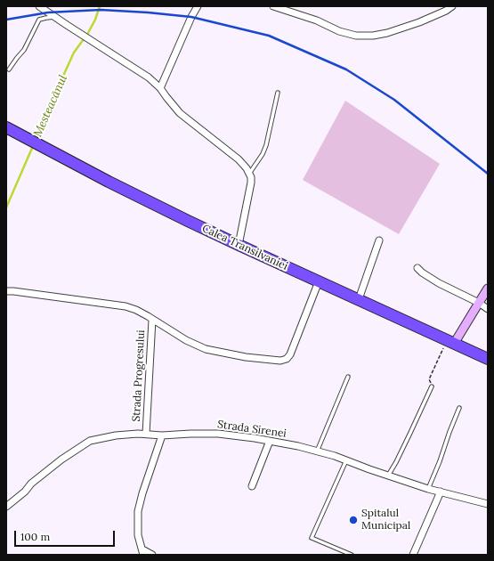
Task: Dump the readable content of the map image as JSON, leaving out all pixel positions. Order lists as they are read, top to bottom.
{
  "streets": {
    "highway": ["Calea Transilvaniei"],
    "street": ["Strada Progresului", "Strada Sirenei"]
  },
  "crossings": [
    ["Strada Progresului", "Strada Sirenei"]
  ],
  "water": ["Mesteacănul"],
  "places": ["Spitalul Municipal"],
  "scale_bar": "100 m"
}
